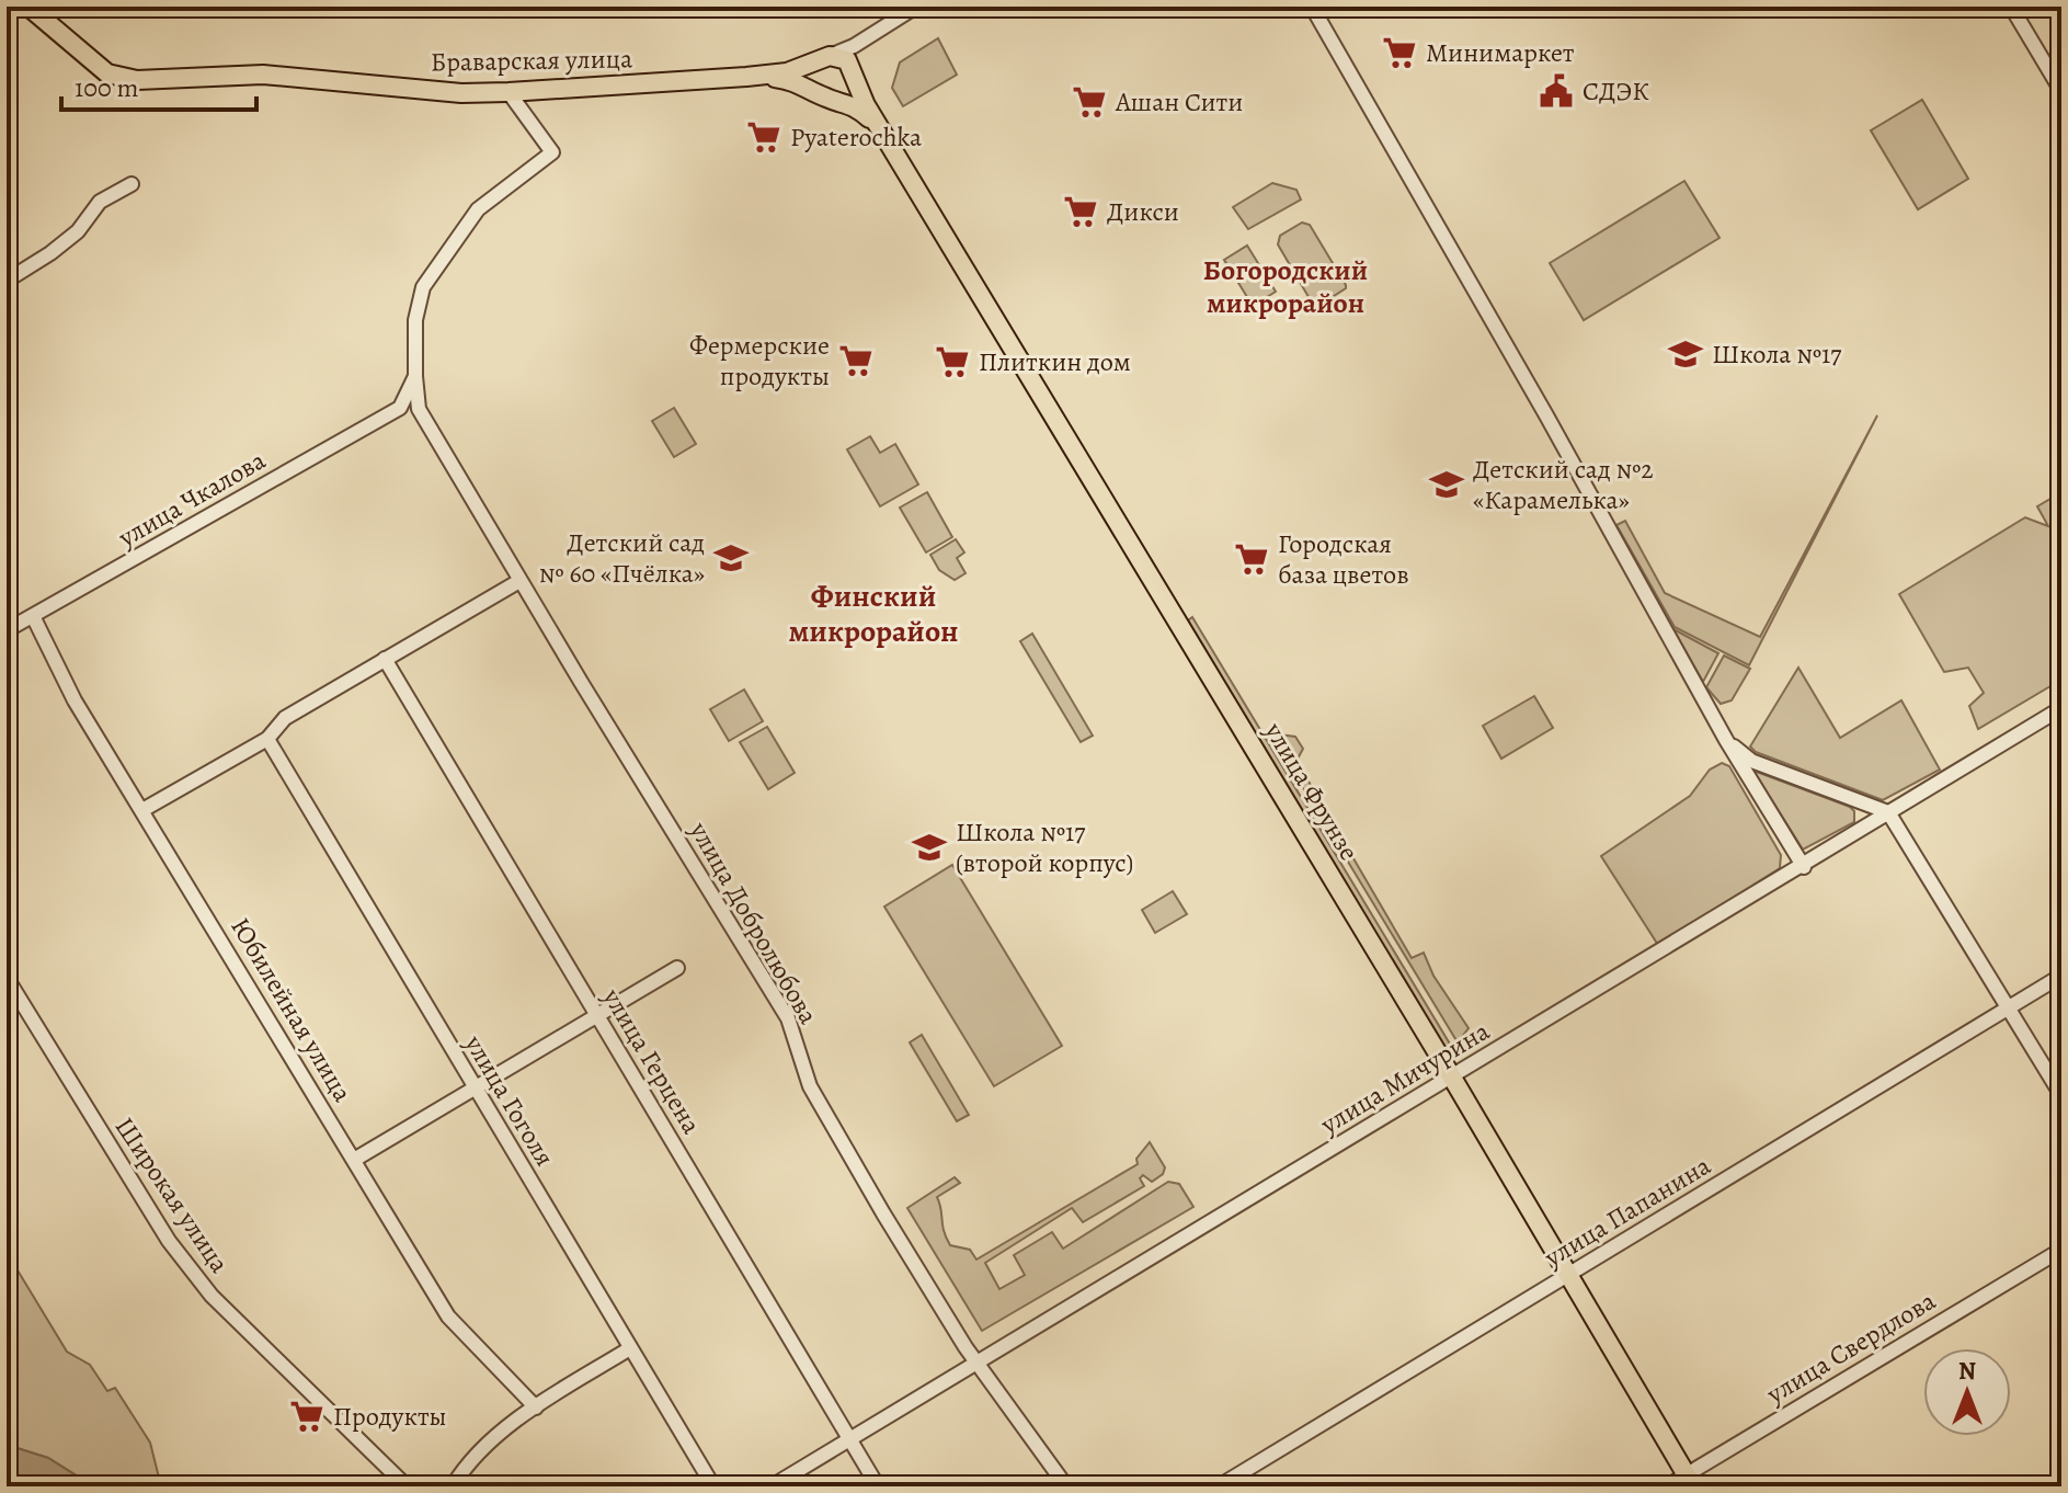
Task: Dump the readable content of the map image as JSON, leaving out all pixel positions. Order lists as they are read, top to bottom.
{
  "streets": {
    "main road": ["Браварская улица", "улица Фрунзе"],
    "street": [
      "улица Чкалова",
      "улица Добролюбова",
      "Юбилейная улица",
      "улица Герцена",
      "улица Мичурина",
      "улица Гоголя",
      "Широкая улица",
      "улица Папанина",
      "улица Свердлова"
    ]
  },
  "crossings": [
    ["улица Чкалова", "улица Добролюбова"],
    ["улица Чкалова", "Юбилейная улица"],
    ["улица Фрунзе", "улица Мичурина"],
    ["улица Фрунзе", "улица Папанина"],
    ["улица Фрунзе", "улица Свердлова"],
    ["улица Добролюбова", "улица Мичурина"],
    ["улица Герцена", "улица Мичурина"]
  ],
  "districts": ["Богородский микрорайон", "Финский микрорайон"],
  "places": {
    "supermarket": [
      "Минимаркет",
      "Ашан Сити",
      "Pyaterochka",
      "Дикси",
      "Фермерские продукты",
      "Плиткин дом",
      "Городская база цветов",
      "Продукты"
    ],
    "public building": ["СДЭК"],
    "school or university": [
      "Школа №17",
      "Детский сад №2 «Карамелька»",
      "Детский сад № 60 «Пчёлка»",
      "Школа №17 (второй корпус)"
    ]
  },
  "scale_bar": "100 m",
  "north": "top"
}
